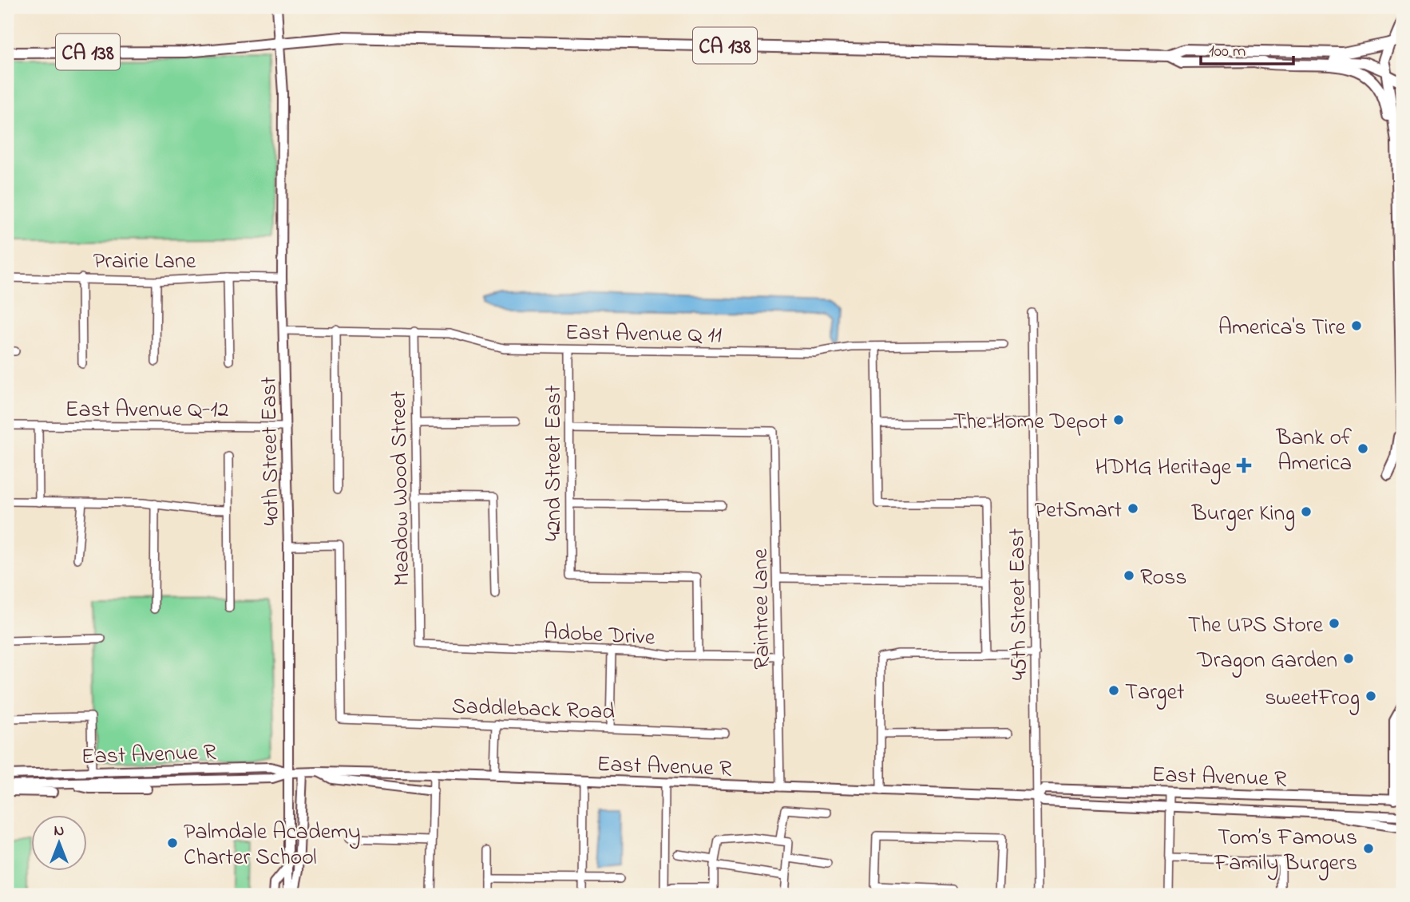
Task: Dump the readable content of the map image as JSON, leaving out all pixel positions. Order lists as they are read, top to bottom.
{
  "streets": {
    "highway": ["CA 138"],
    "main road": ["40th Street East", "East Avenue R"],
    "street": [
      "Prairie Lane",
      "East Avenue Q 11",
      "East Avenue Q-12",
      "42nd Street East",
      "Meadow Wood Street",
      "45th Street East",
      "Raintree Lane",
      "Adobe Drive",
      "Saddleback Road"
    ]
  },
  "crossings": [
    ["CA 138", "40th Street East"],
    ["Prairie Lane", "40th Street East"],
    ["East Avenue Q 11", "40th Street East"],
    ["East Avenue Q 11", "42nd Street East"],
    ["East Avenue Q 11", "Meadow Wood Street"],
    ["East Avenue Q-12", "40th Street East"],
    ["40th Street East", "Saddleback Road"],
    ["40th Street East", "East Avenue R"],
    ["42nd Street East", "Raintree Lane"],
    ["42nd Street East", "Adobe Drive"],
    ["Meadow Wood Street", "Adobe Drive"],
    ["45th Street East", "East Avenue R"],
    ["Raintree Lane", "Adobe Drive"],
    ["Raintree Lane", "East Avenue R"]
  ],
  "places": {
    "other": [
      "America's Tire",
      "The Home Depot",
      "Bank of America",
      "PetSmart",
      "Burger King",
      "Ross",
      "The UPS Store",
      "Dragon Garden",
      "Target",
      "sweetFrog",
      "Palmdale Academy Charter School",
      "Tom’s Famous Family Burgers"
    ],
    "health": ["HDMG Heritage"]
  },
  "scale_bar": "100 m",
  "north": "top"
}
